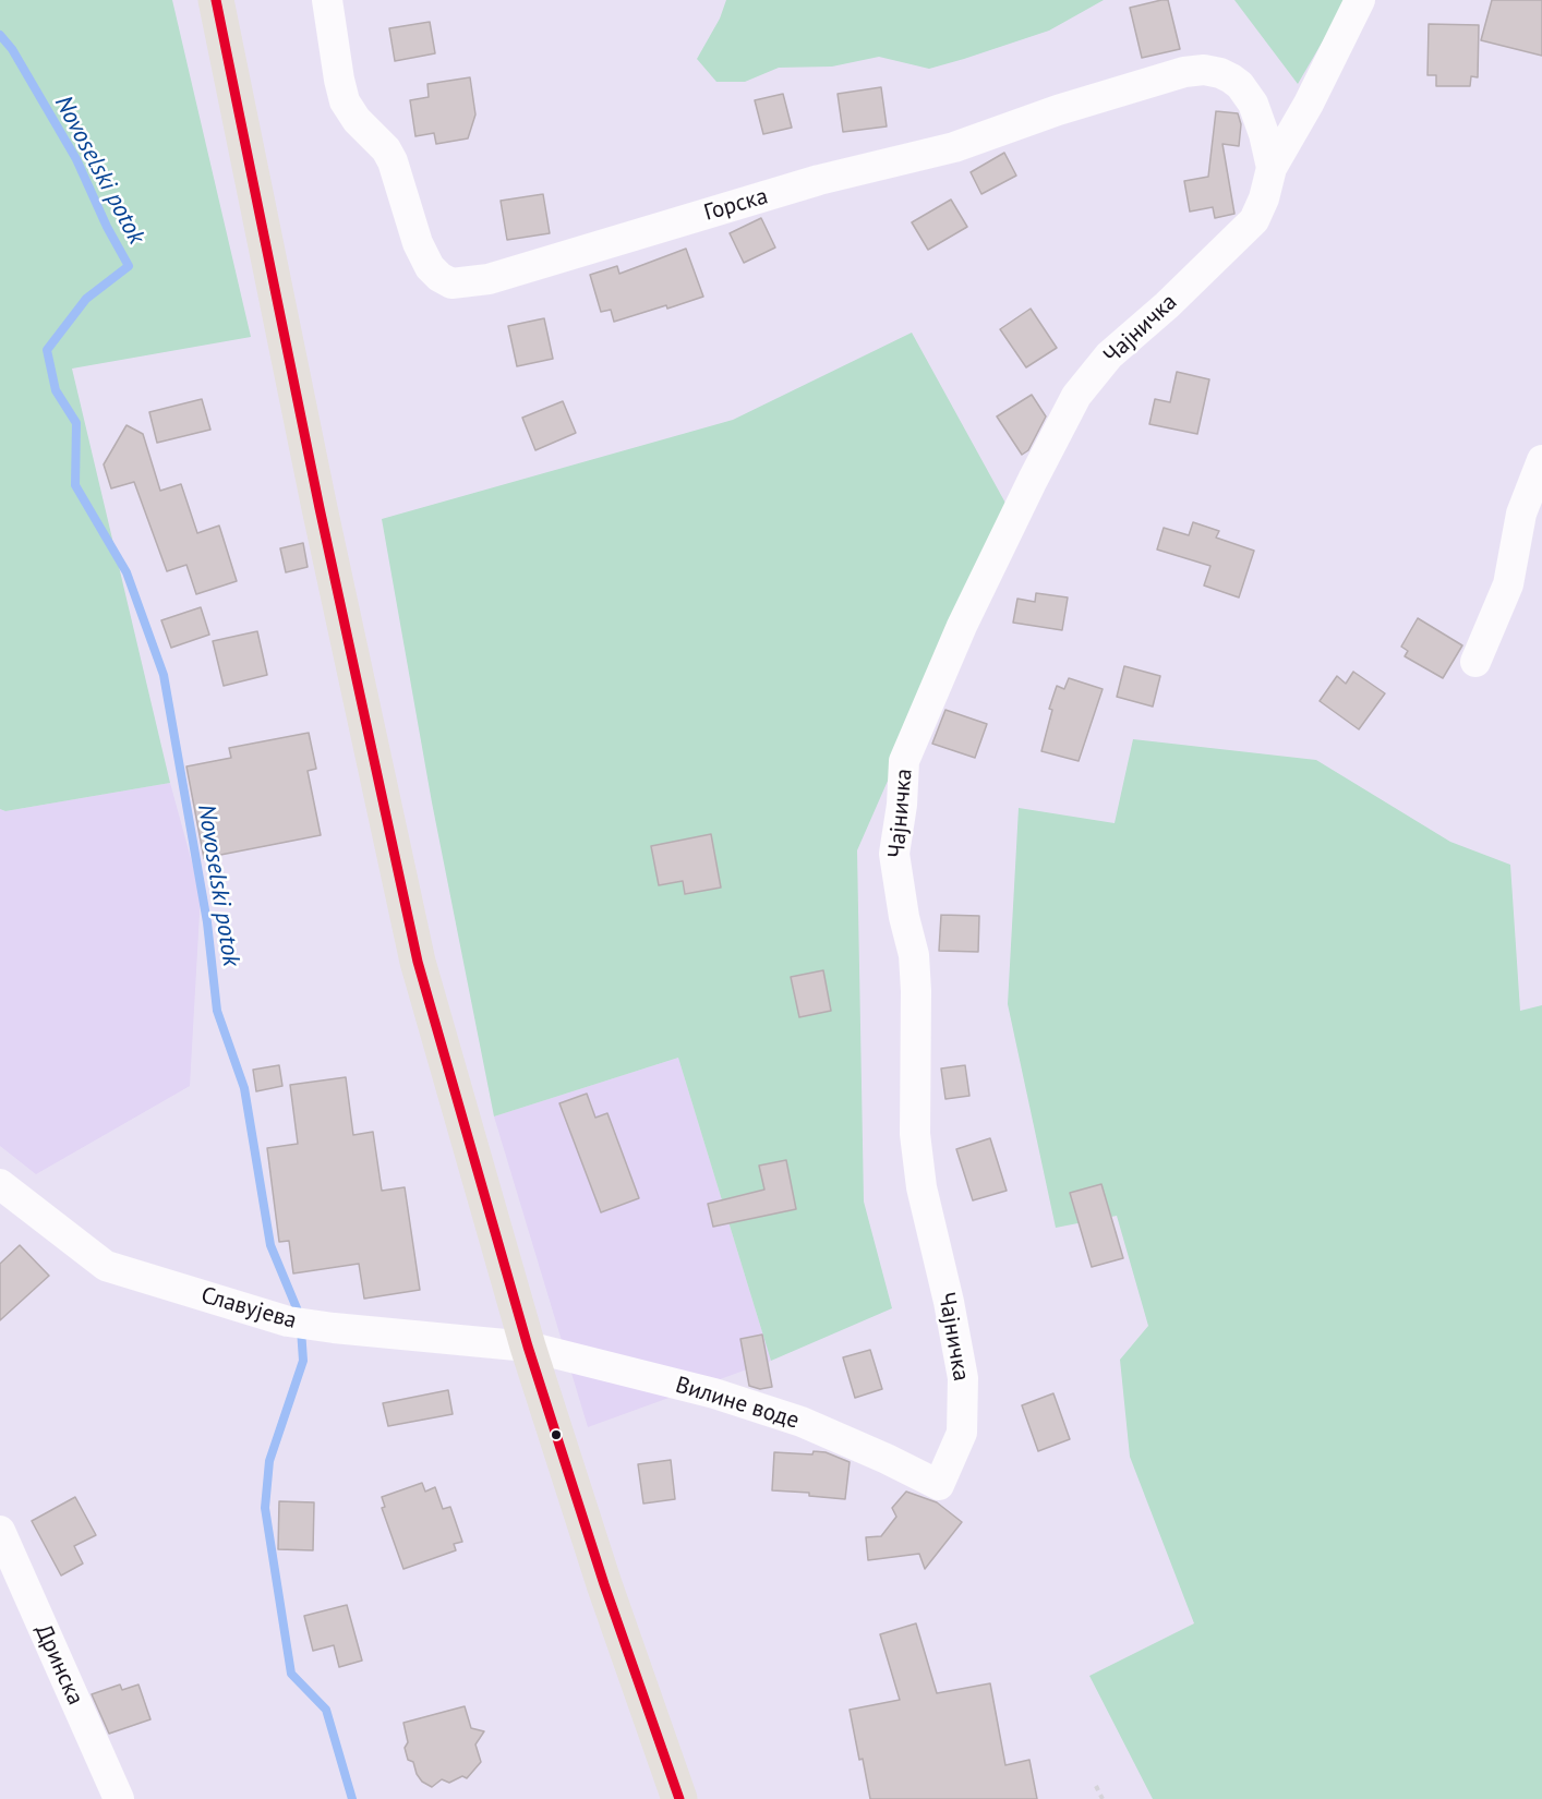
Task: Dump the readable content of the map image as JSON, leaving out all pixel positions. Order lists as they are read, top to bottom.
{
  "streets": {
    "street": [
      "Горска",
      "Чајничка",
      "Славујева",
      "Вилине воде",
      "Дринска"
    ]
  },
  "crossings": [
    ["Горска", "Чајничка"],
    ["Чајничка", "Вилине воде"],
    ["Славујева", "Вилине воде"]
  ],
  "water": ["Novoselski potok"]
}
